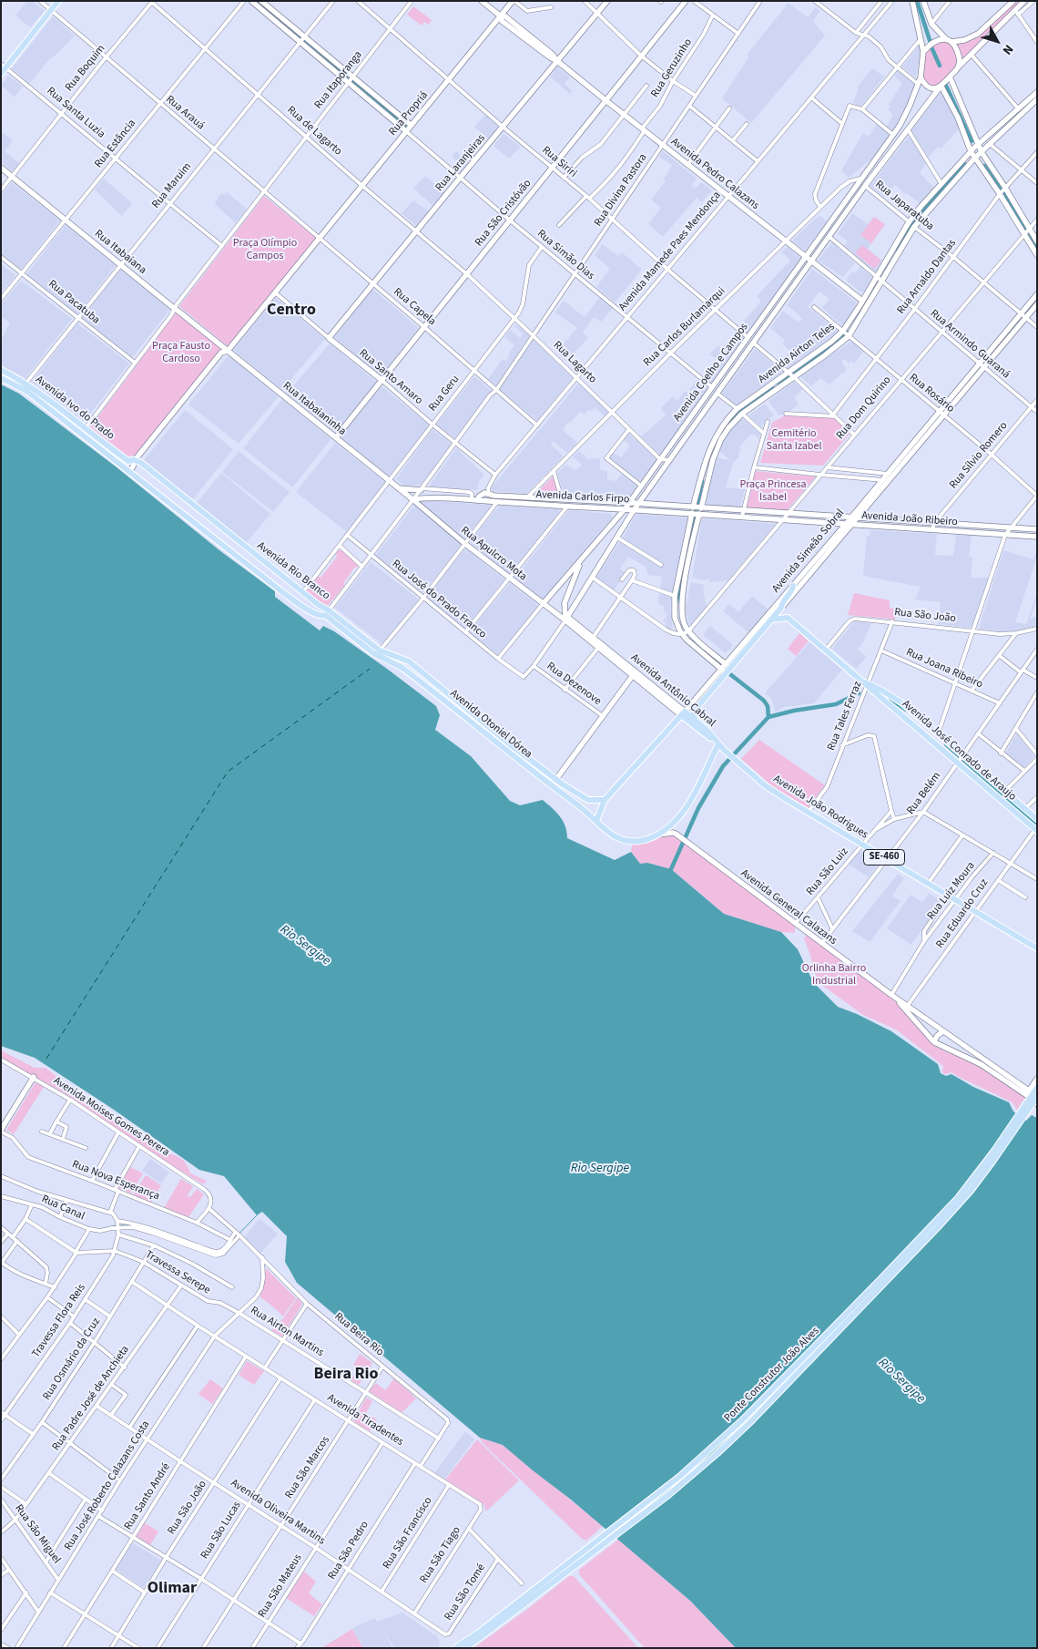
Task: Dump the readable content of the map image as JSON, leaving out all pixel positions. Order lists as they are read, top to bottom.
{
  "streets": {
    "main road": [
      "Rua Propriá",
      "Rua Laranjeiras",
      "Avenida Pedro Calazans",
      "Rua São Cristóvão",
      "Rua Itabaiana",
      "Avenida Airton Teles",
      "Avenida Coelho e Campos",
      "Rua Santo Amaro",
      "Avenida Ivo do Prado",
      "Rua Itabaianinha",
      "Avenida Carlos Firpo",
      "Avenida João Ribeiro",
      "Avenida Simeão Sobral",
      "Rua Apulcro Mota",
      "Avenida Rio Branco",
      "Avenida Antônio Cabral",
      "Avenida Otoniel Dórea",
      "Avenida José Conrado de Araujo",
      "Avenida João Rodrigues",
      "SE-460",
      "Avenida General Calazans",
      "Ponte Construtor João Alves"
    ],
    "street": [
      "Rua Boquim",
      "Rua Geruzinho",
      "Rua Itaporanga",
      "Rua Santa Luzia",
      "Rua Arauá",
      "Rua de Lagarto",
      "Rua Estância",
      "Rua Siriri",
      "Rua Maruim",
      "Rua Divina Pastora",
      "Rua Japaratuba",
      "Avenida Mamede Paes Mendonça",
      "Rua Simão Dias",
      "Rua Arnaldo Dantas",
      "Rua Pacatuba",
      "Rua Capela",
      "Rua Carlos Burlamarqui",
      "Rua Armindo Guaraná",
      "Rua Lagarto",
      "Rua Geru",
      "Rua Rosário",
      "Rua Dom Quirino",
      "Rua Sílvio Romero",
      "Rua José do Prado Franco",
      "Rua São João",
      "Rua Joana Ribeiro",
      "Rua Dezenove",
      "Rua Tales Ferraz",
      "Rua Belém",
      "Rua São Luiz",
      "Rua Luiz Moura",
      "Rua Eduardo Cruz",
      "Avenida Moises Gomes Perera",
      "Rua Nova Esperança",
      "Rua Canal",
      "Travessa Serepe",
      "Travessa Flora Reis",
      "Rua Airton Martins",
      "Rua Beira Rio",
      "Rua Osmário da Cruz",
      "Rua Padre José de Anchieta",
      "Avenida Tiradentes",
      "Rua São Marcos",
      "Rua José Roberto Calazans Costa",
      "Rua Santo André",
      "Avenida Oliveira Martins",
      "Rua São Lucas",
      "Rua São Francisco",
      "Rua São Miguel",
      "Rua São Pedro",
      "Rua São Tiago",
      "Rua São Mateus",
      "Rua São Tomé"
    ]
  },
  "crossings": [
    ["Rua Boquim", "Rua Santa Luzia"],
    ["Rua Boquim", "Rua Arauá"],
    ["Rua Boquim", "Rua de Lagarto"],
    ["Rua Boquim", "Rua Itabaiana"],
    ["Rua Geruzinho", "Rua Siriri"],
    ["Rua Geruzinho", "Avenida Pedro Calazans"],
    ["Rua Itaporanga", "Rua Arauá"],
    ["Rua Itaporanga", "Rua de Lagarto"],
    ["Rua Itaporanga", "Rua Siriri"],
    ["Rua Santa Luzia", "Rua Estância"],
    ["Rua Santa Luzia", "Rua Maruim"],
    ["Rua Arauá", "Rua Propriá"],
    ["Rua Arauá", "Rua Estância"],
    ["Rua Arauá", "Rua Maruim"],
    ["Rua Arauá", "Rua Capela"],
    ["Rua Propriá", "Rua de Lagarto"],
    ["Rua Propriá", "Rua Siriri"],
    ["Rua Propriá", "Avenida Pedro Calazans"],
    ["Rua Propriá", "Rua Simão Dias"],
    ["Rua Propriá", "Rua Capela"],
    ["Rua de Lagarto", "Rua Estância"],
    ["Rua de Lagarto", "Rua Laranjeiras"],
    ["Rua de Lagarto", "Rua Maruim"],
    ["Rua de Lagarto", "Rua São Cristóvão"],
    ["Rua de Lagarto", "Rua Lagarto"],
    ["Rua Estância", "Rua Itabaiana"],
    ["Rua Estância", "Rua Pacatuba"],
    ["Rua Siriri", "Rua Laranjeiras"],
    ["Rua Siriri", "Rua Divina Pastora"],
    ["Rua Siriri", "Rua São Cristóvão"],
    ["Rua Siriri", "Avenida Mamede Paes Mendonça"],
    ["Rua Siriri", "Rua Carlos Burlamarqui"],
    ["Rua Siriri", "Avenida Coelho e Campos"],
    ["Rua Laranjeiras", "Avenida Pedro Calazans"],
    ["Rua Laranjeiras", "Rua Simão Dias"],
    ["Rua Laranjeiras", "Rua Capela"],
    ["Rua Laranjeiras", "Rua Santo Amaro"],
    ["Avenida Pedro Calazans", "Rua Divina Pastora"],
    ["Avenida Pedro Calazans", "Rua São Cristóvão"],
    ["Avenida Pedro Calazans", "Avenida Mamede Paes Mendonça"],
    ["Avenida Pedro Calazans", "Rua Carlos Burlamarqui"],
    ["Avenida Pedro Calazans", "Avenida Airton Teles"],
    ["Avenida Pedro Calazans", "Avenida Coelho e Campos"],
    ["Rua Maruim", "Rua Itabaiana"],
    ["Rua Maruim", "Rua Pacatuba"],
    ["Rua Maruim", "Avenida Ivo do Prado"],
    ["Rua Divina Pastora", "Rua Simão Dias"],
    ["Rua Divina Pastora", "Rua Capela"],
    ["Rua Divina Pastora", "Rua Lagarto"],
    ["Rua Divina Pastora", "Rua Santo Amaro"],
    ["Rua Divina Pastora", "Avenida Carlos Firpo"],
    ["Rua Divina Pastora", "Rua Apulcro Mota"],
    ["Rua Divina Pastora", "Avenida Rio Branco"],
    ["Rua Divina Pastora", "Rua José do Prado Franco"],
    ["Rua Divina Pastora", "Avenida Otoniel Dórea"],
    ["Rua Japaratuba", "Rua Arnaldo Dantas"],
    ["Rua Japaratuba", "Avenida Airton Teles"],
    ["Rua Japaratuba", "Avenida Coelho e Campos"],
    ["Rua Japaratuba", "Rua Dom Quirino"],
    ["Rua Japaratuba", "Avenida Simeão Sobral"],
    ["Rua São Cristóvão", "Rua Simão Dias"],
    ["Rua São Cristóvão", "Rua Capela"],
    ["Rua São Cristóvão", "Rua Lagarto"],
    ["Rua São Cristóvão", "Rua Santo Amaro"],
    ["Rua São Cristóvão", "Rua Itabaianinha"],
    ["Avenida Mamede Paes Mendonça", "Rua Simão Dias"],
    ["Avenida Mamede Paes Mendonça", "Rua Capela"],
    ["Avenida Mamede Paes Mendonça", "Rua Lagarto"],
    ["Avenida Mamede Paes Mendonça", "Rua Santo Amaro"],
    ["Avenida Mamede Paes Mendonça", "Avenida Carlos Firpo"],
    ["Rua Itabaiana", "Rua Itabaianinha"],
    ["Rua Simão Dias", "Rua Carlos Burlamarqui"],
    ["Rua Simão Dias", "Avenida Coelho e Campos"],
    ["Rua Simão Dias", "Rua Geru"],
    ["Rua Arnaldo Dantas", "Rua Armindo Guaraná"],
    ["Rua Arnaldo Dantas", "Rua Rosário"],
    ["Rua Capela", "Rua Geru"],
    ["Rua Carlos Burlamarqui", "Rua Lagarto"],
    ["Rua Carlos Burlamarqui", "Avenida Coelho e Campos"],
    ["Rua Carlos Burlamarqui", "Avenida Carlos Firpo"],
    ["Rua Armindo Guaraná", "Avenida Airton Teles"],
    ["Rua Armindo Guaraná", "Avenida Coelho e Campos"],
    ["Rua Armindo Guaraná", "Rua Dom Quirino"],
    ["Rua Armindo Guaraná", "Rua Sílvio Romero"],
    ["Rua Armindo Guaraná", "Avenida Simeão Sobral"],
    ["Avenida Airton Teles", "Rua Rosário"],
    ["Avenida Airton Teles", "Rua Dom Quirino"],
    ["Avenida Airton Teles", "Avenida Carlos Firpo"],
    ["Avenida Airton Teles", "Avenida João Ribeiro"],
    ["Avenida Airton Teles", "Avenida Simeão Sobral"],
    ["Rua Lagarto", "Avenida Coelho e Campos"],
    ["Rua Lagarto", "Rua Geru"],
    ["Avenida Coelho e Campos", "Avenida Carlos Firpo"],
    ["Avenida Coelho e Campos", "Rua Apulcro Mota"],
    ["Avenida Coelho e Campos", "Rua José do Prado Franco"],
    ["Avenida Coelho e Campos", "Avenida Antônio Cabral"],
    ["Rua Santo Amaro", "Rua Geru"],
    ["Rua Geru", "Rua Itabaianinha"],
    ["Rua Geru", "Avenida Rio Branco"],
    ["Rua Geru", "Rua José do Prado Franco"],
    ["Rua Rosário", "Rua Dom Quirino"],
    ["Rua Rosário", "Rua Sílvio Romero"],
    ["Rua Rosário", "Avenida Simeão Sobral"],
    ["Avenida Ivo do Prado", "Avenida Rio Branco"],
    ["Rua Dom Quirino", "Avenida João Ribeiro"],
    ["Rua Itabaianinha", "Rua Apulcro Mota"],
    ["Rua Sílvio Romero", "Avenida João Ribeiro"],
    ["Avenida Carlos Firpo", "Avenida João Ribeiro"],
    ["Avenida Carlos Firpo", "Rua Apulcro Mota"],
    ["Avenida João Ribeiro", "Avenida Simeão Sobral"],
    ["Avenida Simeão Sobral", "Rua São João"],
    ["Avenida Simeão Sobral", "Avenida Antônio Cabral"],
    ["Avenida Simeão Sobral", "Rua Tales Ferraz"],
    ["Avenida Simeão Sobral", "Avenida Otoniel Dórea"],
    ["Avenida Simeão Sobral", "Avenida José Conrado de Araujo"],
    ["Rua Apulcro Mota", "Avenida Antônio Cabral"],
    ["Avenida Rio Branco", "Avenida Otoniel Dórea"],
    ["Rua José do Prado Franco", "Rua Dezenove"],
    ["Rua São João", "Rua Tales Ferraz"],
    ["Rua São João", "Avenida Tiradentes"],
    ["Rua São João", "Avenida Oliveira Martins"],
    ["Rua Joana Ribeiro", "Rua Tales Ferraz"],
    ["Rua Joana Ribeiro", "Rua Belém"],
    ["Avenida Antônio Cabral", "Avenida João Rodrigues"],
    ["Rua Tales Ferraz", "Avenida José Conrado de Araujo"],
    ["Rua Tales Ferraz", "Avenida João Rodrigues"],
    ["Avenida Otoniel Dórea", "Avenida General Calazans"],
    ["Avenida José Conrado de Araujo", "Rua Belém"],
    ["Avenida José Conrado de Araujo", "Rua Eduardo Cruz"],
    ["Rua Belém", "Avenida João Rodrigues"],
    ["Rua Belém", "Avenida General Calazans"],
    ["Avenida João Rodrigues", "Rua São Luiz"],
    ["Avenida João Rodrigues", "Rua Luiz Moura"],
    ["Avenida João Rodrigues", "Rua Eduardo Cruz"],
    ["Rua São Luiz", "Avenida General Calazans"],
    ["Rua Luiz Moura", "Avenida General Calazans"],
    ["Avenida General Calazans", "Rua Eduardo Cruz"],
    ["Avenida General Calazans", "Ponte Construtor João Alves"],
    ["Rua Canal", "Travessa Flora Reis"],
    ["Travessa Serepe", "Travessa Flora Reis"],
    ["Travessa Serepe", "Rua Airton Martins"],
    ["Travessa Serepe", "Rua Osmário da Cruz"],
    ["Travessa Serepe", "Rua Padre José de Anchieta"],
    ["Rua Airton Martins", "Rua Beira Rio"],
    ["Rua Airton Martins", "Rua São Marcos"],
    ["Rua Beira Rio", "Rua São Marcos"],
    ["Rua Osmário da Cruz", "Avenida Tiradentes"],
    ["Rua Padre José de Anchieta", "Avenida Tiradentes"],
    ["Rua Padre José de Anchieta", "Avenida Oliveira Martins"],
    ["Rua Padre José de Anchieta", "Rua São Miguel"],
    ["Avenida Tiradentes", "Rua São Marcos"],
    ["Avenida Tiradentes", "Rua José Roberto Calazans Costa"],
    ["Avenida Tiradentes", "Rua Santo André"],
    ["Avenida Tiradentes", "Rua São Lucas"],
    ["Avenida Tiradentes", "Rua São Francisco"],
    ["Avenida Tiradentes", "Rua São Pedro"],
    ["Avenida Tiradentes", "Rua São Tiago"],
    ["Avenida Tiradentes", "Rua São Mateus"],
    ["Rua São Marcos", "Avenida Oliveira Martins"],
    ["Rua José Roberto Calazans Costa", "Avenida Oliveira Martins"],
    ["Rua José Roberto Calazans Costa", "Rua São Miguel"],
    ["Rua Santo André", "Avenida Oliveira Martins"],
    ["Avenida Oliveira Martins", "Rua São Lucas"],
    ["Avenida Oliveira Martins", "Rua São Francisco"],
    ["Avenida Oliveira Martins", "Rua São Pedro"],
    ["Avenida Oliveira Martins", "Rua São Tiago"],
    ["Avenida Oliveira Martins", "Rua São Mateus"],
    ["Avenida Oliveira Martins", "Rua São Tomé"]
  ],
  "districts": ["Centro", "Beira Rio", "Olimar"],
  "water": ["Rio Sergipe"],
  "parks": [
    "Praça Olímpio Campos",
    "Praça Fausto Cardoso",
    "Cemitério Santa Izabel",
    "Praça Princesa Isabel",
    "Orlinha Bairro Industrial"
  ],
  "north": "bottom right"
}
